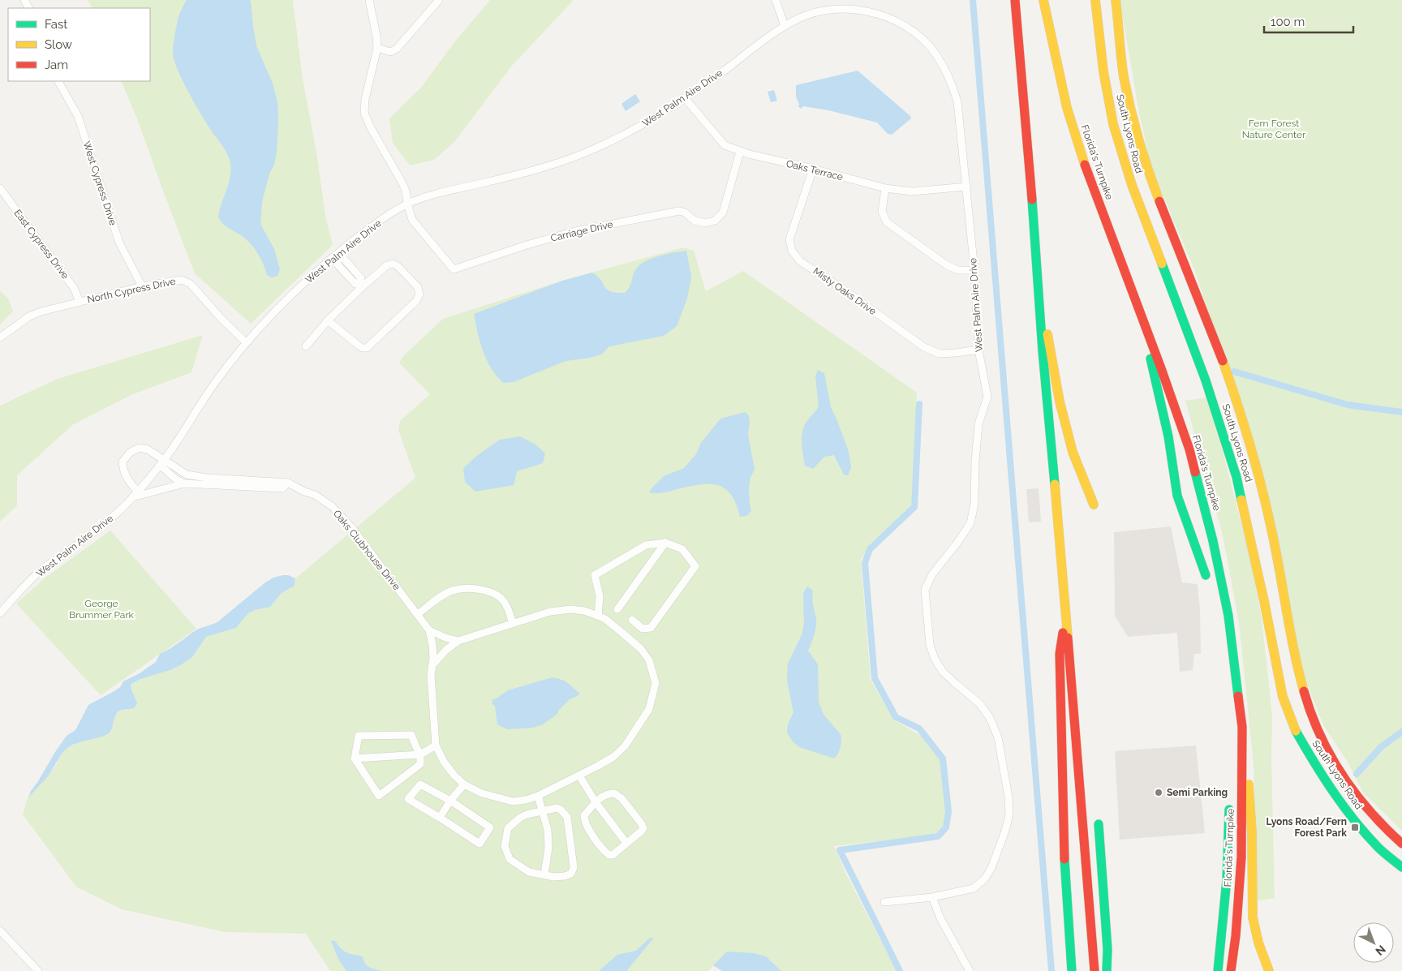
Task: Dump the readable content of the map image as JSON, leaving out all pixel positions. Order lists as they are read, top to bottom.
{
  "streets": {
    "main road": ["South Lyons Road", "Florida's Turnpike"],
    "street": [
      "West Palm Aire Drive",
      "Oaks Terrace",
      "West Cypress Drive",
      "Carriage Drive",
      "East Cypress Drive",
      "North Cypress Drive",
      "Misty Oaks Drive",
      "Oaks Clubhouse Drive"
    ]
  },
  "crossings": [
    ["West Palm Aire Drive", "Oaks Terrace"],
    ["West Palm Aire Drive", "Carriage Drive"],
    ["West Palm Aire Drive", "North Cypress Drive"],
    ["West Palm Aire Drive", "Misty Oaks Drive"],
    ["West Palm Aire Drive", "Oaks Clubhouse Drive"],
    ["Oaks Terrace", "Carriage Drive"],
    ["Oaks Terrace", "Misty Oaks Drive"],
    ["West Cypress Drive", "North Cypress Drive"],
    ["East Cypress Drive", "North Cypress Drive"]
  ],
  "parks": ["Fern Forest Nature Center", "George Brummer Park"],
  "places": {
    "other": ["Semi Parking"],
    "transit": ["Lyons Road/Fern Forest Park"]
  },
  "legend": ["Fast", "Slow", "Jam"],
  "scale_bar": "100 m",
  "north": "bottom right"
}
